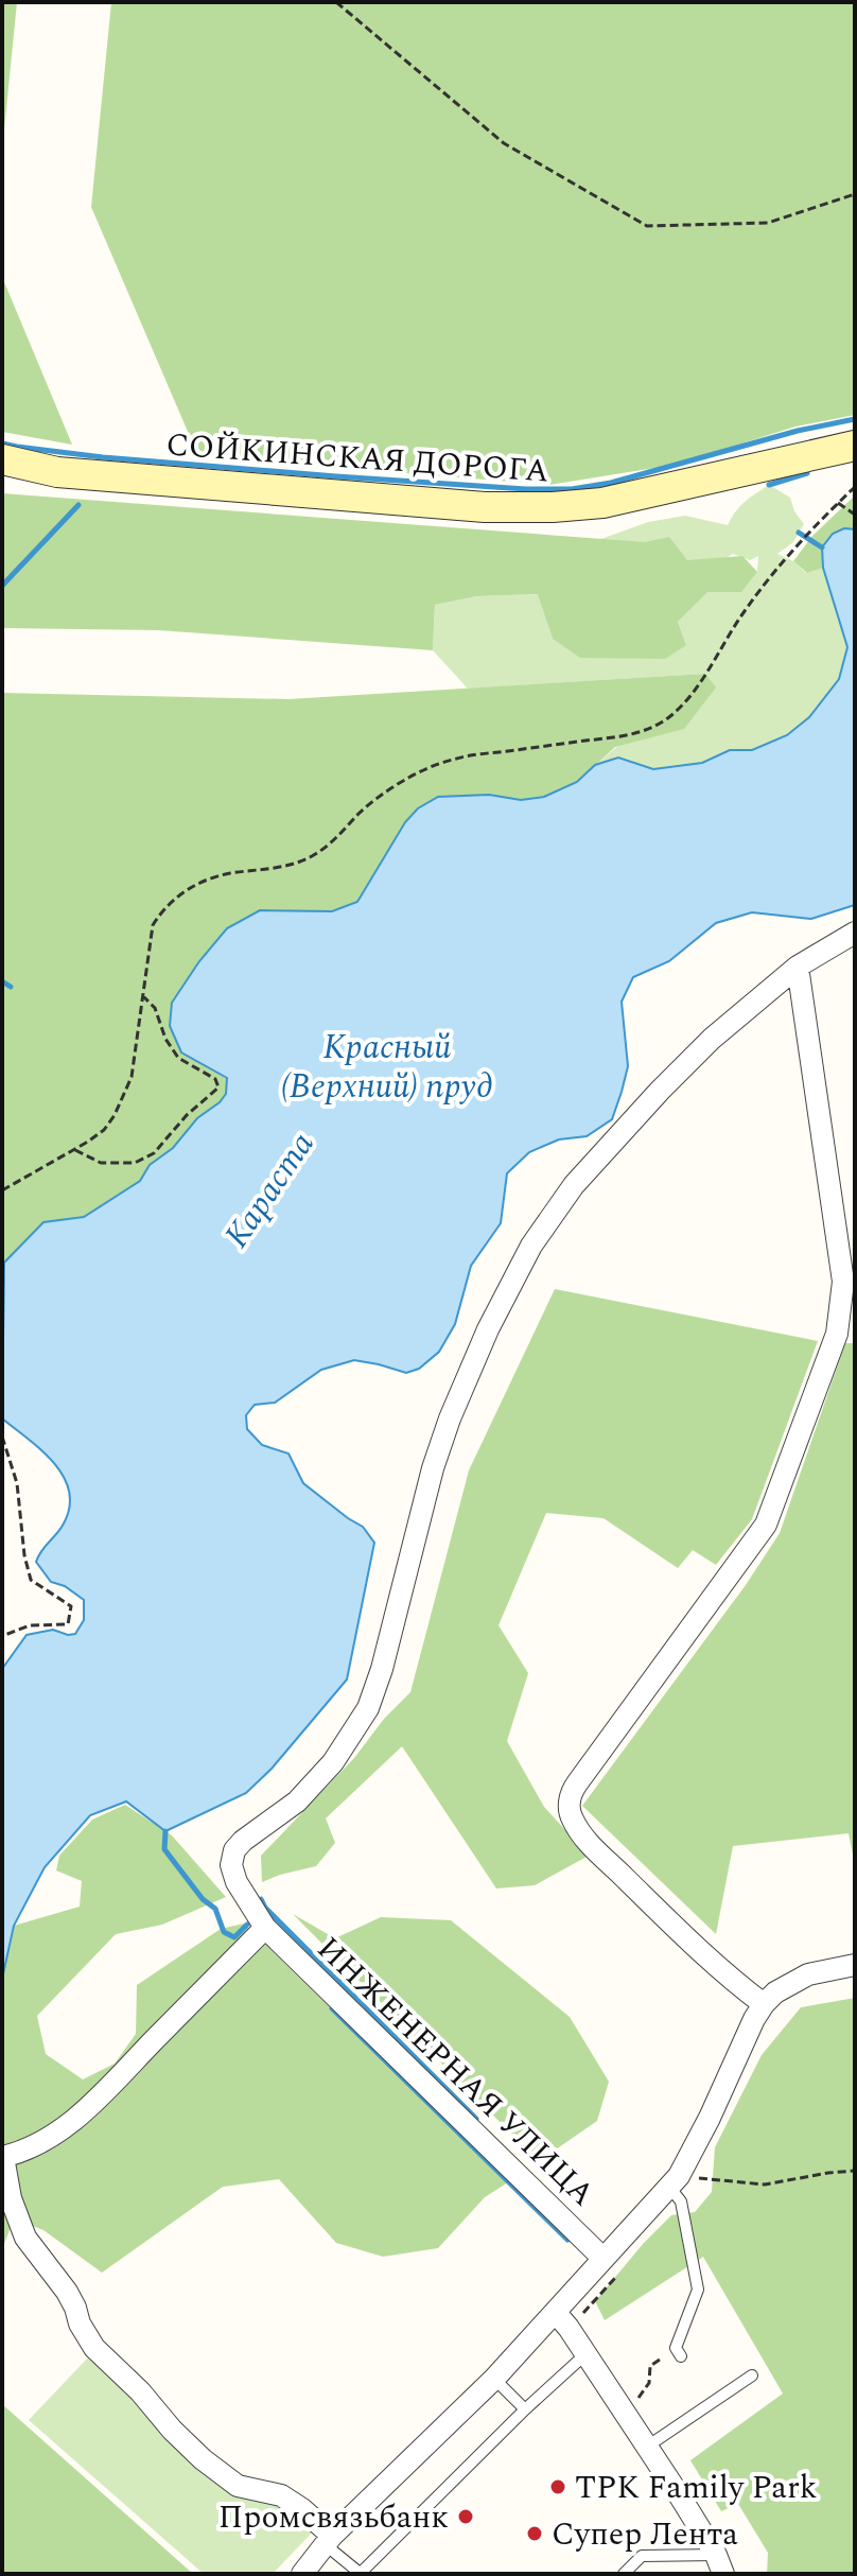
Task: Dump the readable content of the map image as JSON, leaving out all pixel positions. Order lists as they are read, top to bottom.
{
  "streets": {
    "main road": ["СОЙКИНСКАЯ ДОРОГА"],
    "street": ["ИНЖЕНЕРНАЯ УЛИЦА"]
  },
  "water": ["Красный (Верхний) пруд", "Караста"],
  "places": ["ТРК Family Park", "Промсвязьбанк", "Супер Лента"]
}
